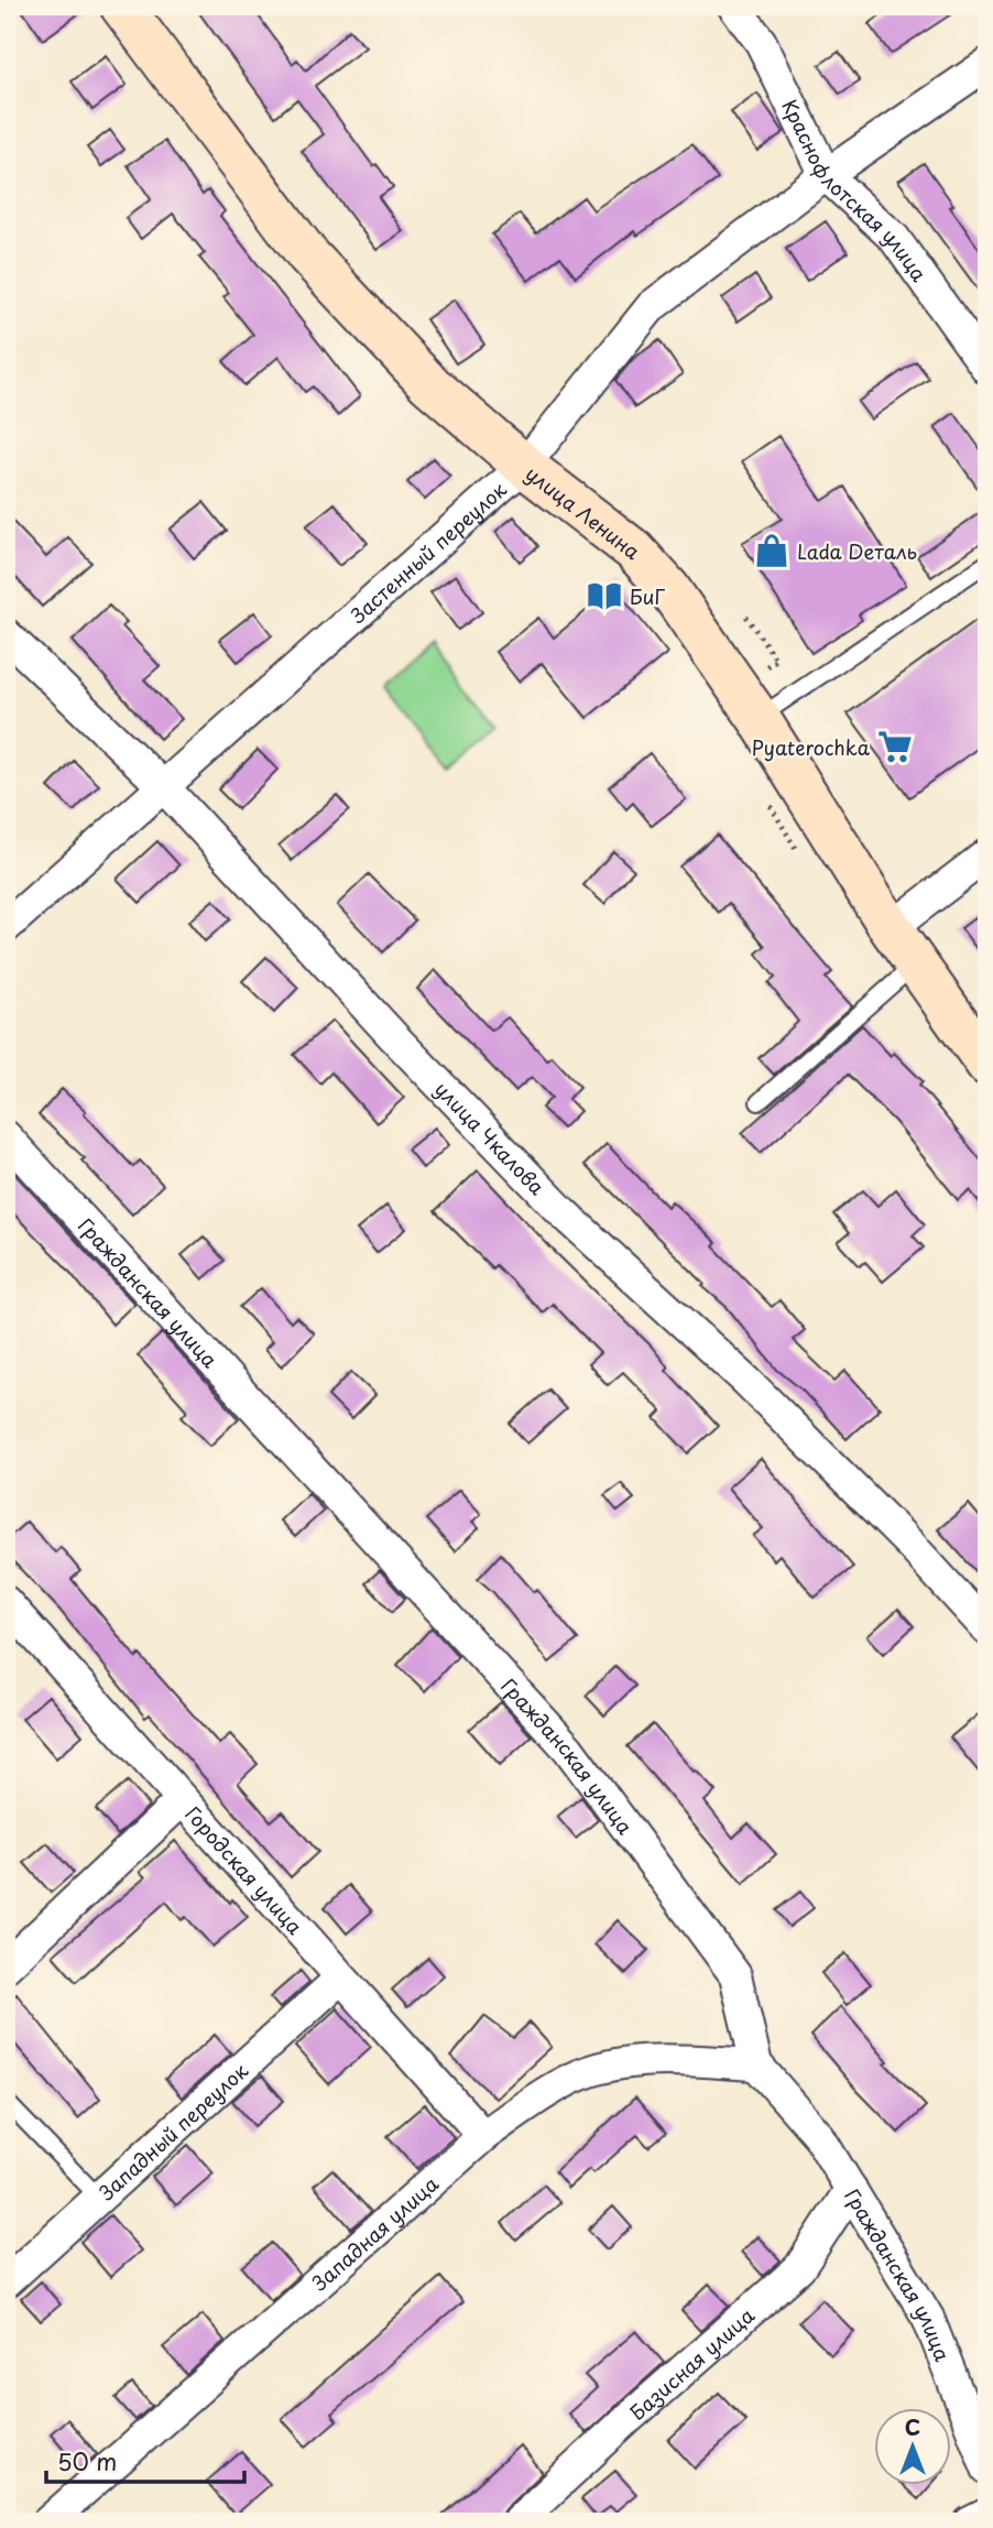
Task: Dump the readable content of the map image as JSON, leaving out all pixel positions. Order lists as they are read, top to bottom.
{
  "streets": {
    "main road": ["улица Ленина"],
    "street": [
      "Краснофлотская улица",
      "Застенный переулок",
      "улица Чкалова",
      "Гражданская улица",
      "Городская улица",
      "Западный переулок",
      "Западная улица",
      "Базисная улица"
    ]
  },
  "crossings": [
    ["Краснофлотская улица", "Застенный переулок"],
    ["улица Ленина", "Застенный переулок"],
    ["Застенный переулок", "улица Чкалова"],
    ["Гражданская улица", "Западная улица"],
    ["Гражданская улица", "Базисная улица"],
    ["Городская улица", "Западный переулок"],
    ["Городская улица", "Западная улица"]
  ],
  "places": {
    "shop": ["Lada Dеталь"],
    "library": ["БиГ"],
    "supermarket": ["Pyaterochka"]
  },
  "scale_bar": "50 m",
  "north": "top"
}
